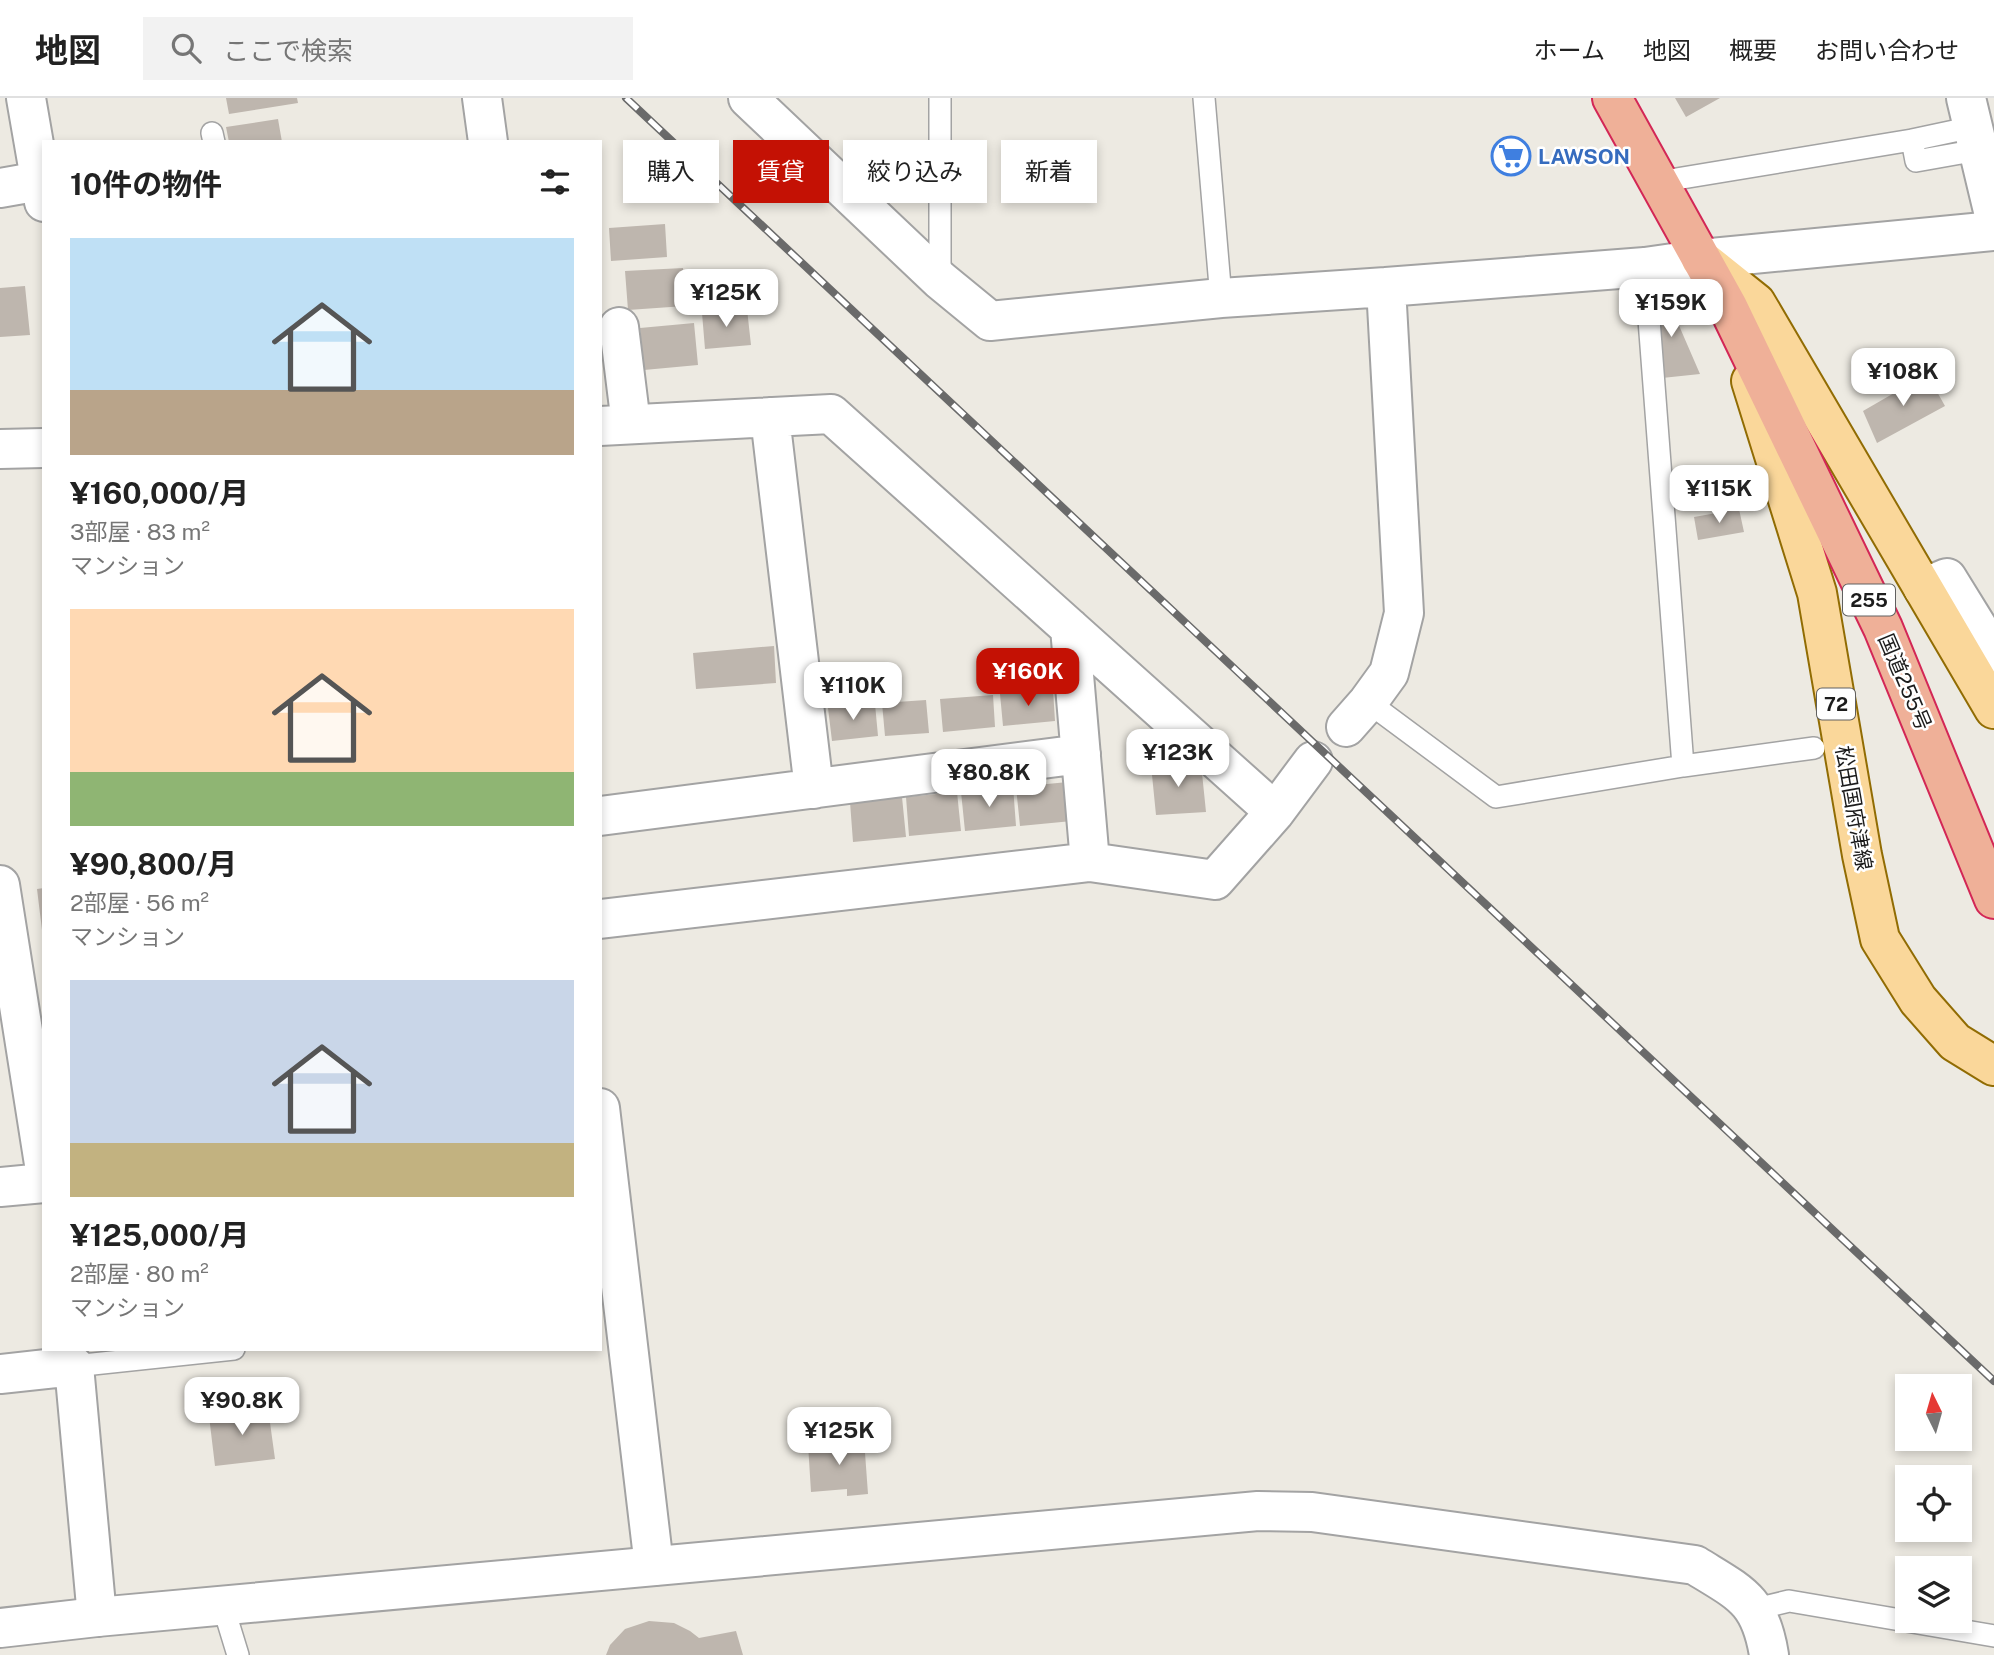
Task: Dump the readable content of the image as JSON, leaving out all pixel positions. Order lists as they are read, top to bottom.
{
  "streets": {
    "highway": ["255", "国道255号"],
    "main road": ["72", "松田国府津線"]
  },
  "crossings": [
    ["国道255号", "松田国府津線"]
  ],
  "places": {
    "supermarket": ["LAWSON"]
  },
  "north": "top",
  "page": {
    "header": "地図",
    "search": "ここで検索",
    "nav": [
      "ホーム",
      "地図",
      "概要",
      "お問い合わせ"
    ],
    "chip": [
      "購入",
      "賃貸",
      "絞り込み",
      "新着"
    ],
    "heading": "10件の物件",
    "list": [
      {
        "name": "¥160,000/月",
        "note": "3部屋 · 83 m² · マンション"
      },
      {
        "name": "¥90,800/月",
        "note": "2部屋 · 56 m² · マンション"
      },
      {
        "name": "¥125,000/月",
        "note": "2部屋 · 80 m² · マンション"
      }
    ],
    "price": [
      "¥125K",
      "¥159K",
      "¥108K",
      "¥115K",
      "¥160K",
      "¥110K",
      "¥123K",
      "¥80.8K",
      "¥90.8K",
      "¥125K"
    ]
  }
}
